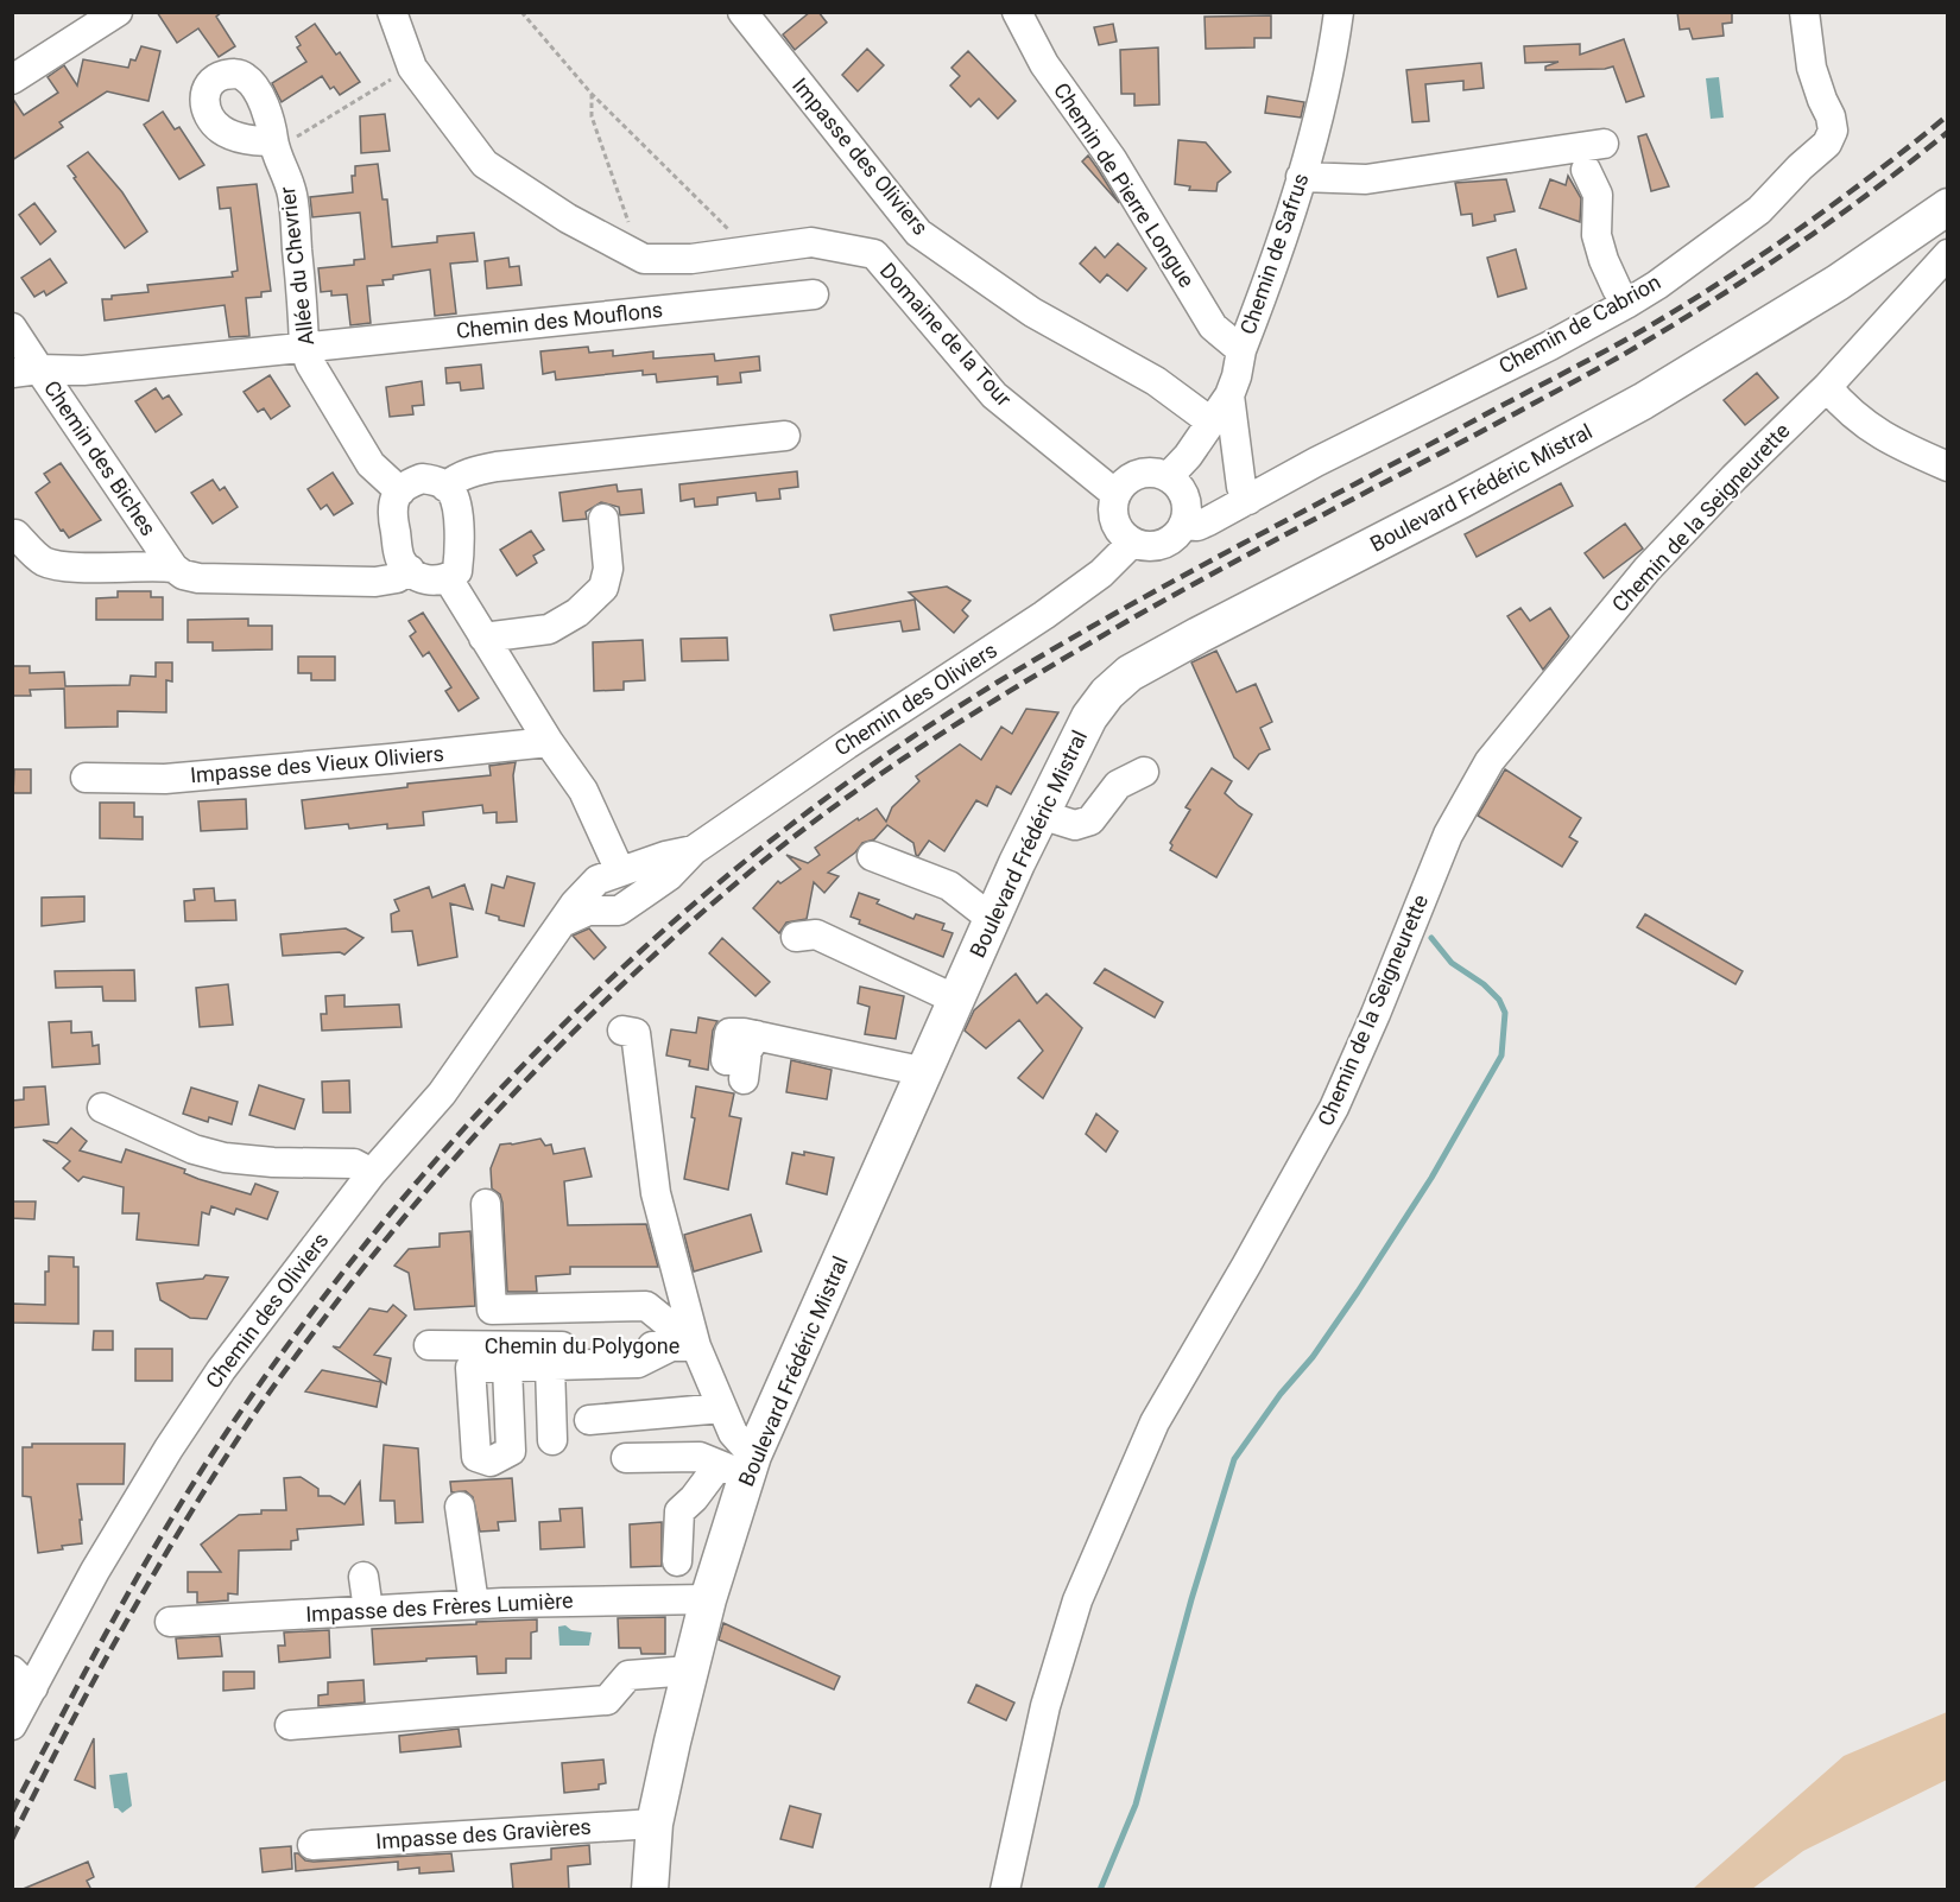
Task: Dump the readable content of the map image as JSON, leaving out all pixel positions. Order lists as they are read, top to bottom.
{
  "streets": {
    "main road": ["Boulevard Frédéric Mistral"],
    "street": [
      "Impasse des Oliviers",
      "Chemin de Pierre Longue",
      "Chemin de Safrus",
      "Allée du Chevrier",
      "Chemin des Mouflons",
      "Chemin de Cabrion",
      "Domaine de la Tour",
      "Chemin des Biches",
      "Chemin de la Seigneurette",
      "Chemin des Oliviers",
      "Impasse des Vieux Oliviers",
      "Chemin du Polygone",
      "Impasse des Frères Lumière",
      "Impasse des Gravières"
    ]
  },
  "crossings": [
    ["Impasse des Oliviers", "Chemin de Safrus"],
    ["Chemin de Pierre Longue", "Chemin de Safrus"],
    ["Chemin de Safrus", "Chemin de Cabrion"],
    ["Chemin de Safrus", "Domaine de la Tour"],
    ["Chemin de Safrus", "Chemin des Oliviers"],
    ["Allée du Chevrier", "Chemin des Mouflons"],
    ["Allée du Chevrier", "Chemin des Biches"],
    ["Chemin des Mouflons", "Chemin des Biches"],
    ["Chemin de Cabrion", "Domaine de la Tour"],
    ["Chemin de Cabrion", "Chemin des Oliviers"],
    ["Domaine de la Tour", "Chemin des Oliviers"],
    ["Boulevard Frédéric Mistral", "Chemin du Polygone"],
    ["Boulevard Frédéric Mistral", "Impasse des Frères Lumière"],
    ["Boulevard Frédéric Mistral", "Impasse des Gravières"]
  ]
}
